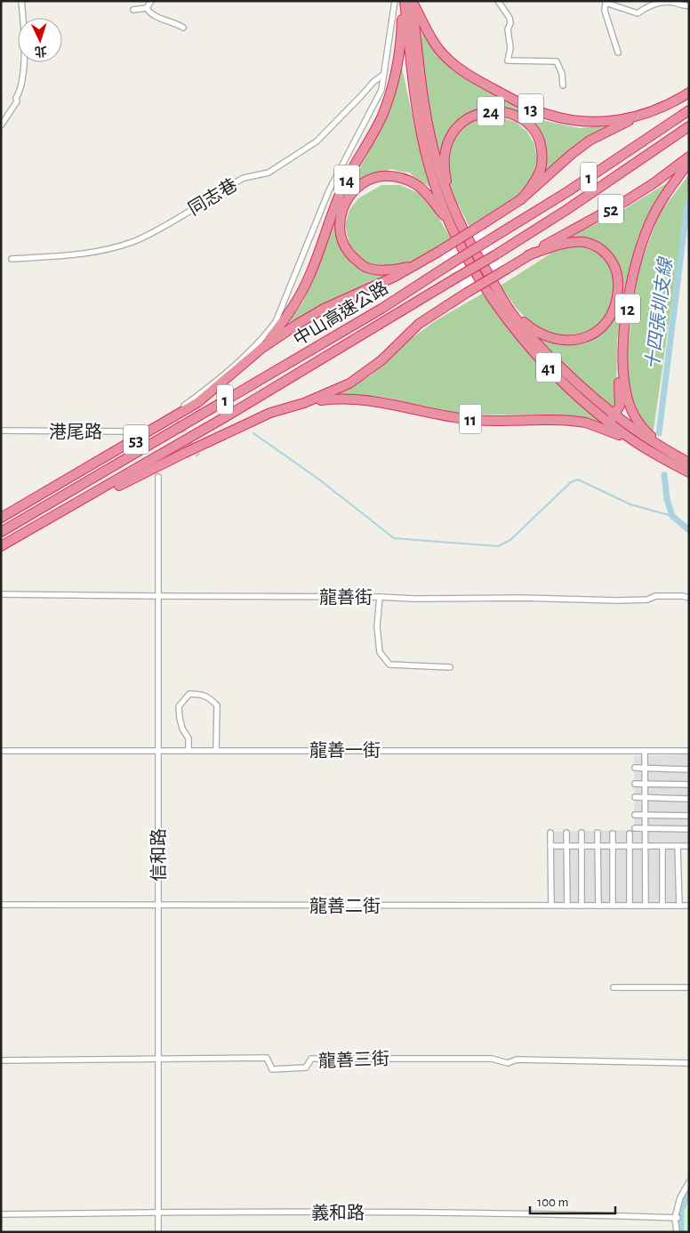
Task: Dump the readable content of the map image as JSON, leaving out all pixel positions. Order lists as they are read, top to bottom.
{
  "streets": {
    "highway": [
      "13",
      "24",
      "1",
      "14",
      "52",
      "12",
      "中山高速公路",
      "41",
      "11",
      "53"
    ],
    "street": [
      "同志巷",
      "港尾路",
      "龍善街",
      "龍善一街",
      "信和路",
      "龍善二街",
      "龍善三街",
      "義和路"
    ]
  },
  "crossings": [
    ["14", "53"],
    ["同志巷", "港尾路"],
    ["龍善街", "信和路"],
    ["龍善一街", "信和路"],
    ["信和路", "龍善二街"],
    ["信和路", "龍善三街"],
    ["信和路", "義和路"]
  ],
  "water": ["十四張圳支線"],
  "scale_bar": "100 m",
  "north": "bottom"
}
